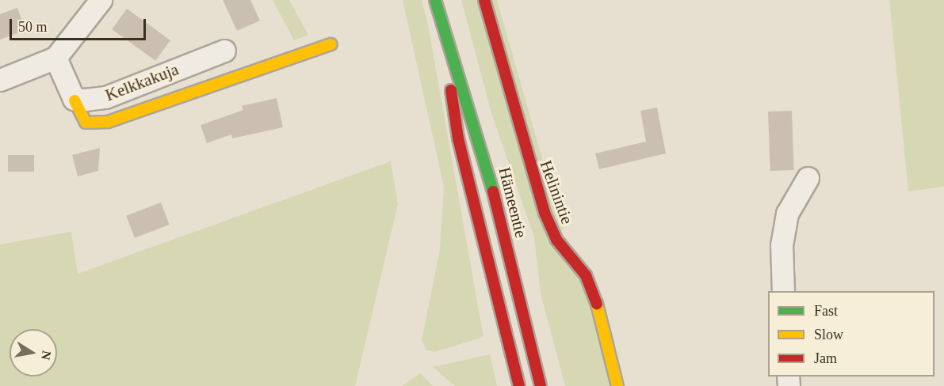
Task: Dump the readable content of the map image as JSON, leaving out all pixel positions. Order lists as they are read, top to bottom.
{
  "streets": {
    "main road": ["Helinintie", "Hämeentie"],
    "street": ["Kelkkakuja"]
  },
  "legend": ["Fast", "Slow", "Jam"],
  "scale_bar": "50 m",
  "north": "right"
}
